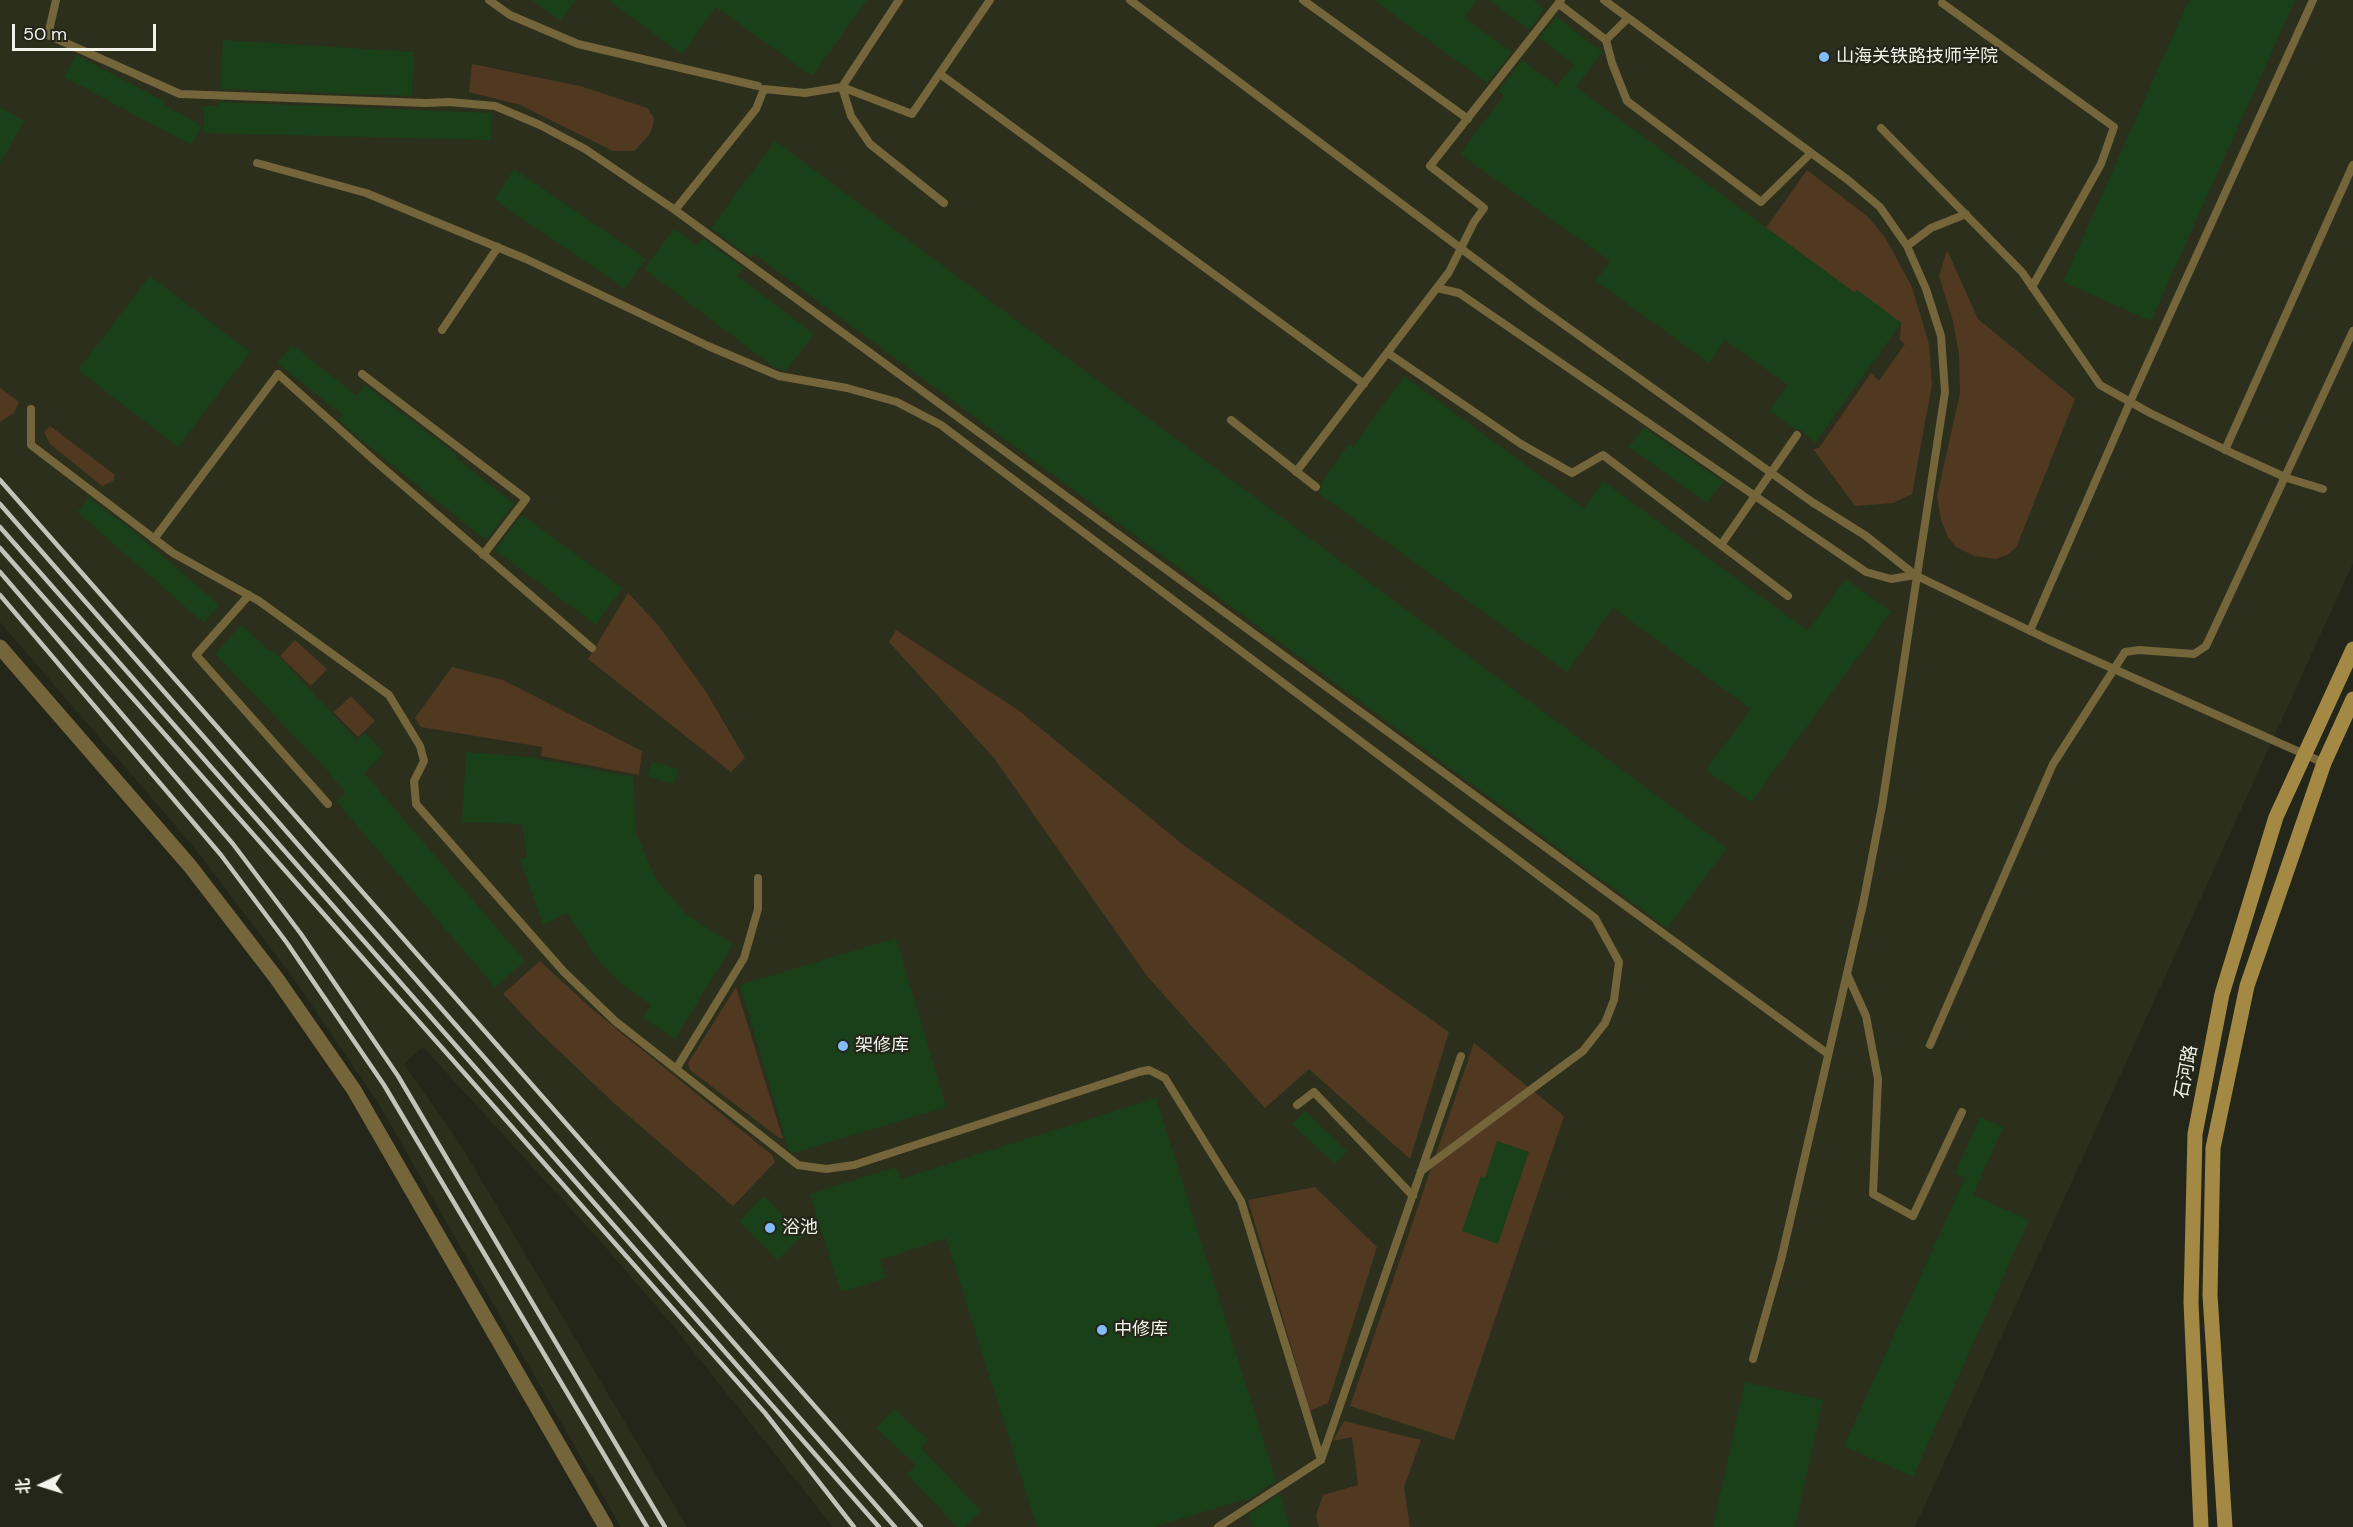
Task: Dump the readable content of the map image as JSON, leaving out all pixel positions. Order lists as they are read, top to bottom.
{
  "streets": {
    "main road": ["石河路"]
  },
  "places": [
    "山海关铁路技师学院",
    "架修库",
    "浴池",
    "中修库"
  ],
  "scale_bar": "50 m",
  "north": "left"
}
